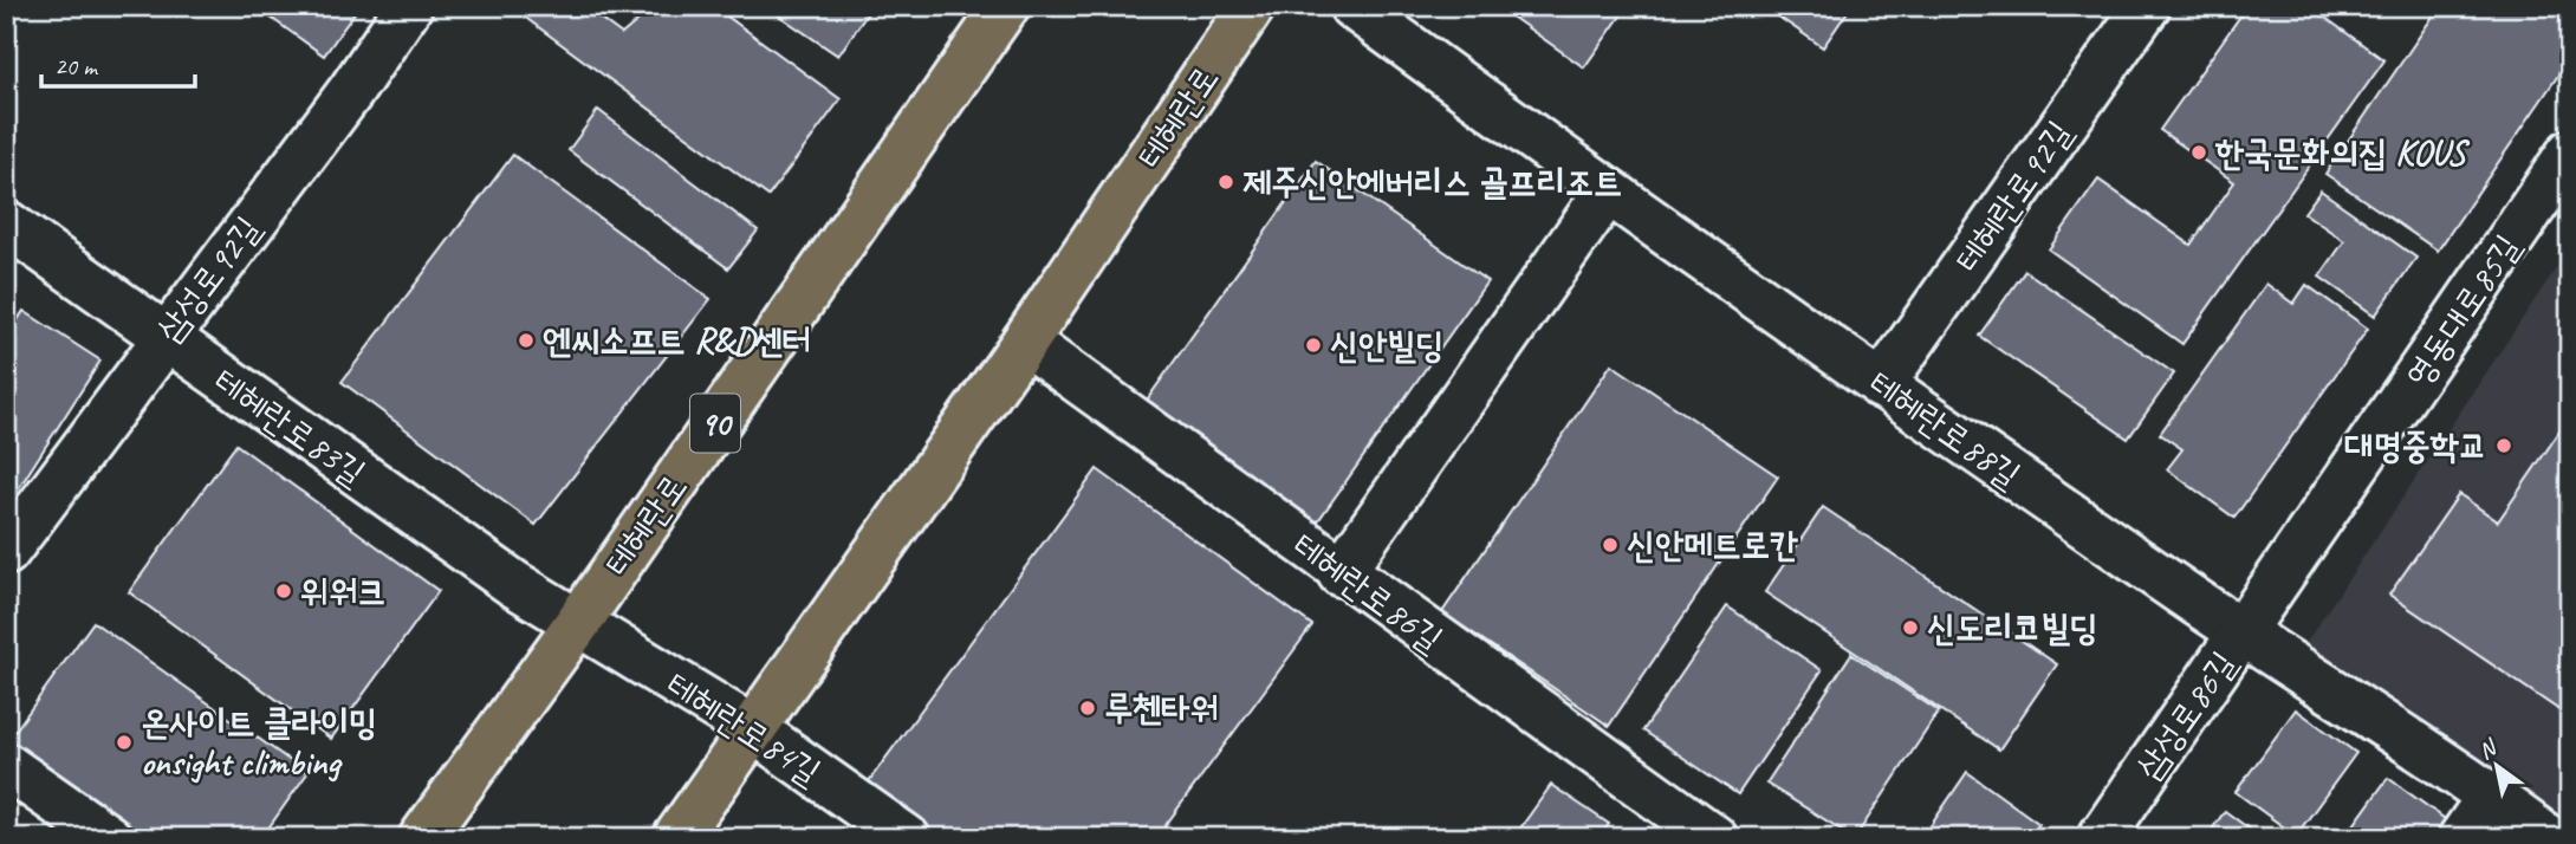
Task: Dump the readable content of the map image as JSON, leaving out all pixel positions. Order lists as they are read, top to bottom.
{
  "streets": {
    "main road": ["테헤란로", "90"],
    "street": [
      "테헤란로92길",
      "삼성로92길",
      "영동대로85길",
      "테헤란로83길",
      "테헤란로88길",
      "테헤란로86길",
      "삼성로86길",
      "테헤란로84길"
    ]
  },
  "crossings": [
    ["테헤란로", "테헤란로83길"],
    ["테헤란로", "테헤란로86길"],
    ["테헤란로", "테헤란로84길"],
    ["테헤란로92길", "테헤란로88길"],
    ["삼성로92길", "테헤란로83길"],
    ["영동대로85길", "테헤란로88길"],
    ["영동대로85길", "삼성로86길"],
    ["테헤란로83길", "테헤란로84길"],
    ["테헤란로88길", "삼성로86길"]
  ],
  "places": [
    "한국문화의집 KOUS",
    "제주신안에버리스 골프리조트",
    "엔씨소프트 R&D센터",
    "신안빌딩",
    "대명중학교",
    "신안메트로칸",
    "위워크",
    "신도리코빌딩",
    "루첸타워",
    "온사이트 클라이밍 onsight climbing"
  ],
  "scale_bar": "20 m",
  "north": "top left"
}
